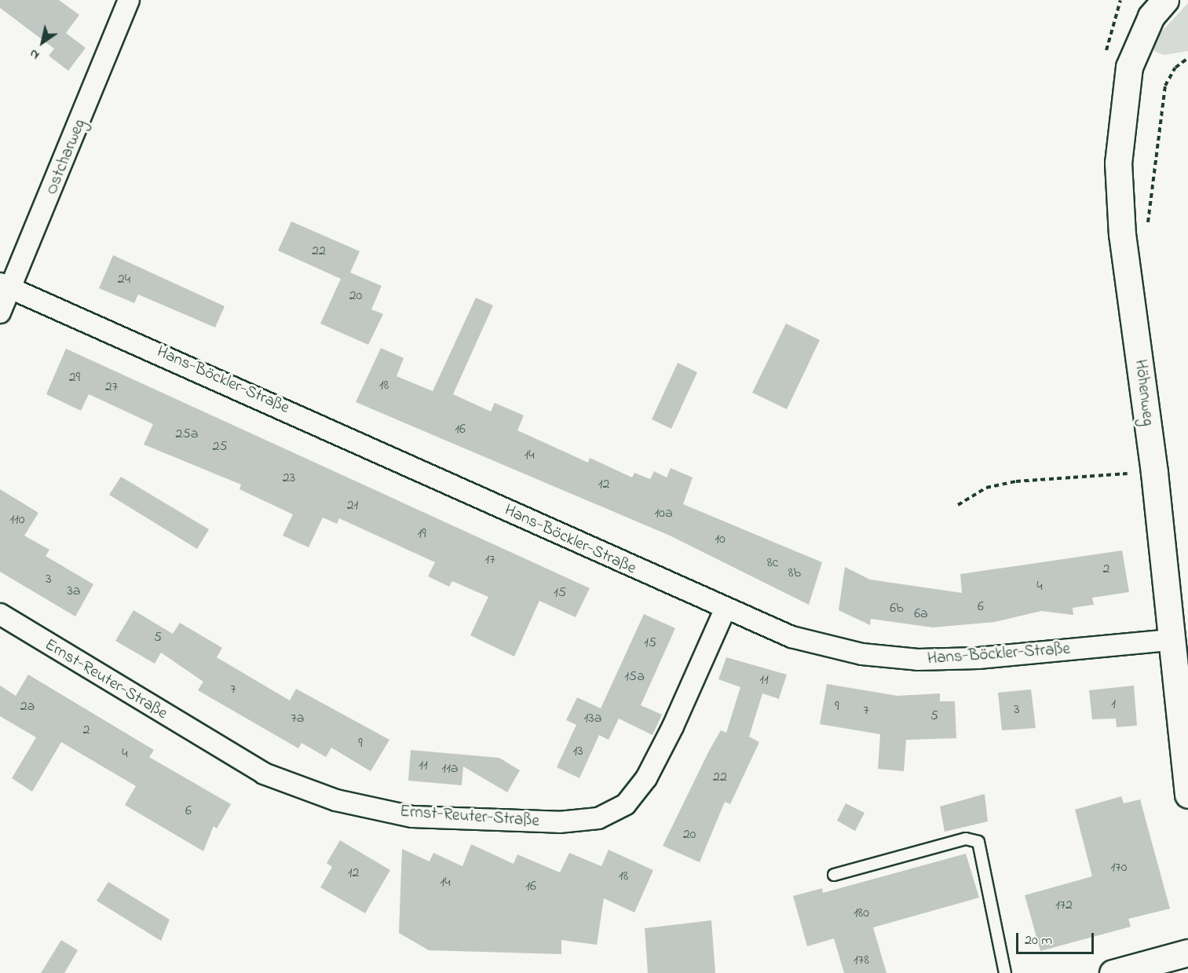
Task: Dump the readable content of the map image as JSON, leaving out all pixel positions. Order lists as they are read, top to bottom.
{
  "streets": {
    "main road": ["Höhenweg"],
    "street": ["Ostcharweg", "Hans-Böckler-Straße", "Ernst-Reuter-Straße"]
  },
  "crossings": [
    ["Ostcharweg", "Hans-Böckler-Straße"],
    ["Hans-Böckler-Straße", "Höhenweg"],
    ["Hans-Böckler-Straße", "Ernst-Reuter-Straße"]
  ],
  "house_numbers": [
    "22",
    "24",
    "20",
    "29",
    "18",
    "27",
    "16",
    "25a",
    "25",
    "14",
    "23",
    "12",
    "21",
    "10a",
    "110",
    "19",
    "10",
    "17",
    "8c",
    "2",
    "8b",
    "3",
    "4",
    "3a",
    "15",
    "6",
    "6b",
    "6a",
    "5",
    "15",
    "15a",
    "11",
    "7",
    "1",
    "2a",
    "9",
    "3",
    "7",
    "5",
    "7a",
    "13a",
    "2",
    "9",
    "13",
    "4",
    "11",
    "11a",
    "22",
    "6",
    "20",
    "170",
    "12",
    "18",
    "14",
    "16",
    "172",
    "180",
    "178"
  ],
  "scale_bar": "20 m",
  "north": "bottom left"
}
